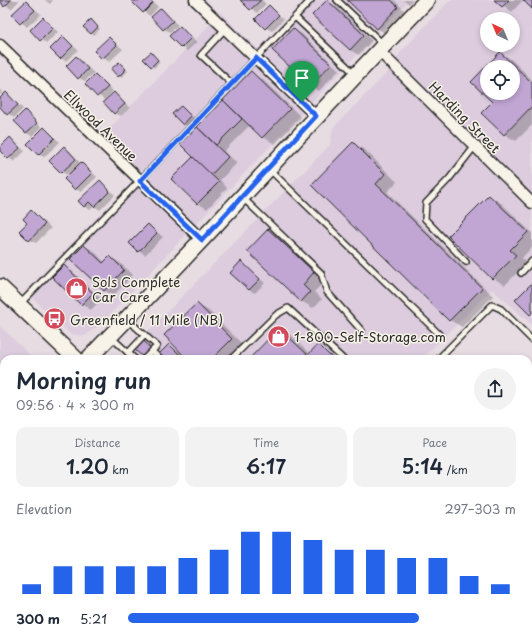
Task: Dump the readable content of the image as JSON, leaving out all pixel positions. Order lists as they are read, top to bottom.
{
  "streets": {
    "street": ["Harding Street", "Ellwood Avenue"]
  },
  "places": {
    "shop": ["Sols Complete Car Care", "1-800-Self-Storage.com"],
    "bus stop": ["Greenfield / 11 Mile (NB)"]
  },
  "north": "top left",
  "page": {
    "heading": ["Morning run", "09:56 · 4 × 300 m"],
    "stats": [
      ["Distance", "1.20 km"],
      ["Time", "6:17"],
      ["Pace", "5:14 /km"]
    ],
    "chart": ["Elevation", "297–303 m"],
    "list": [
      {
        "name": "300 m",
        "note": "5:21"
      }
    ]
  }
}
